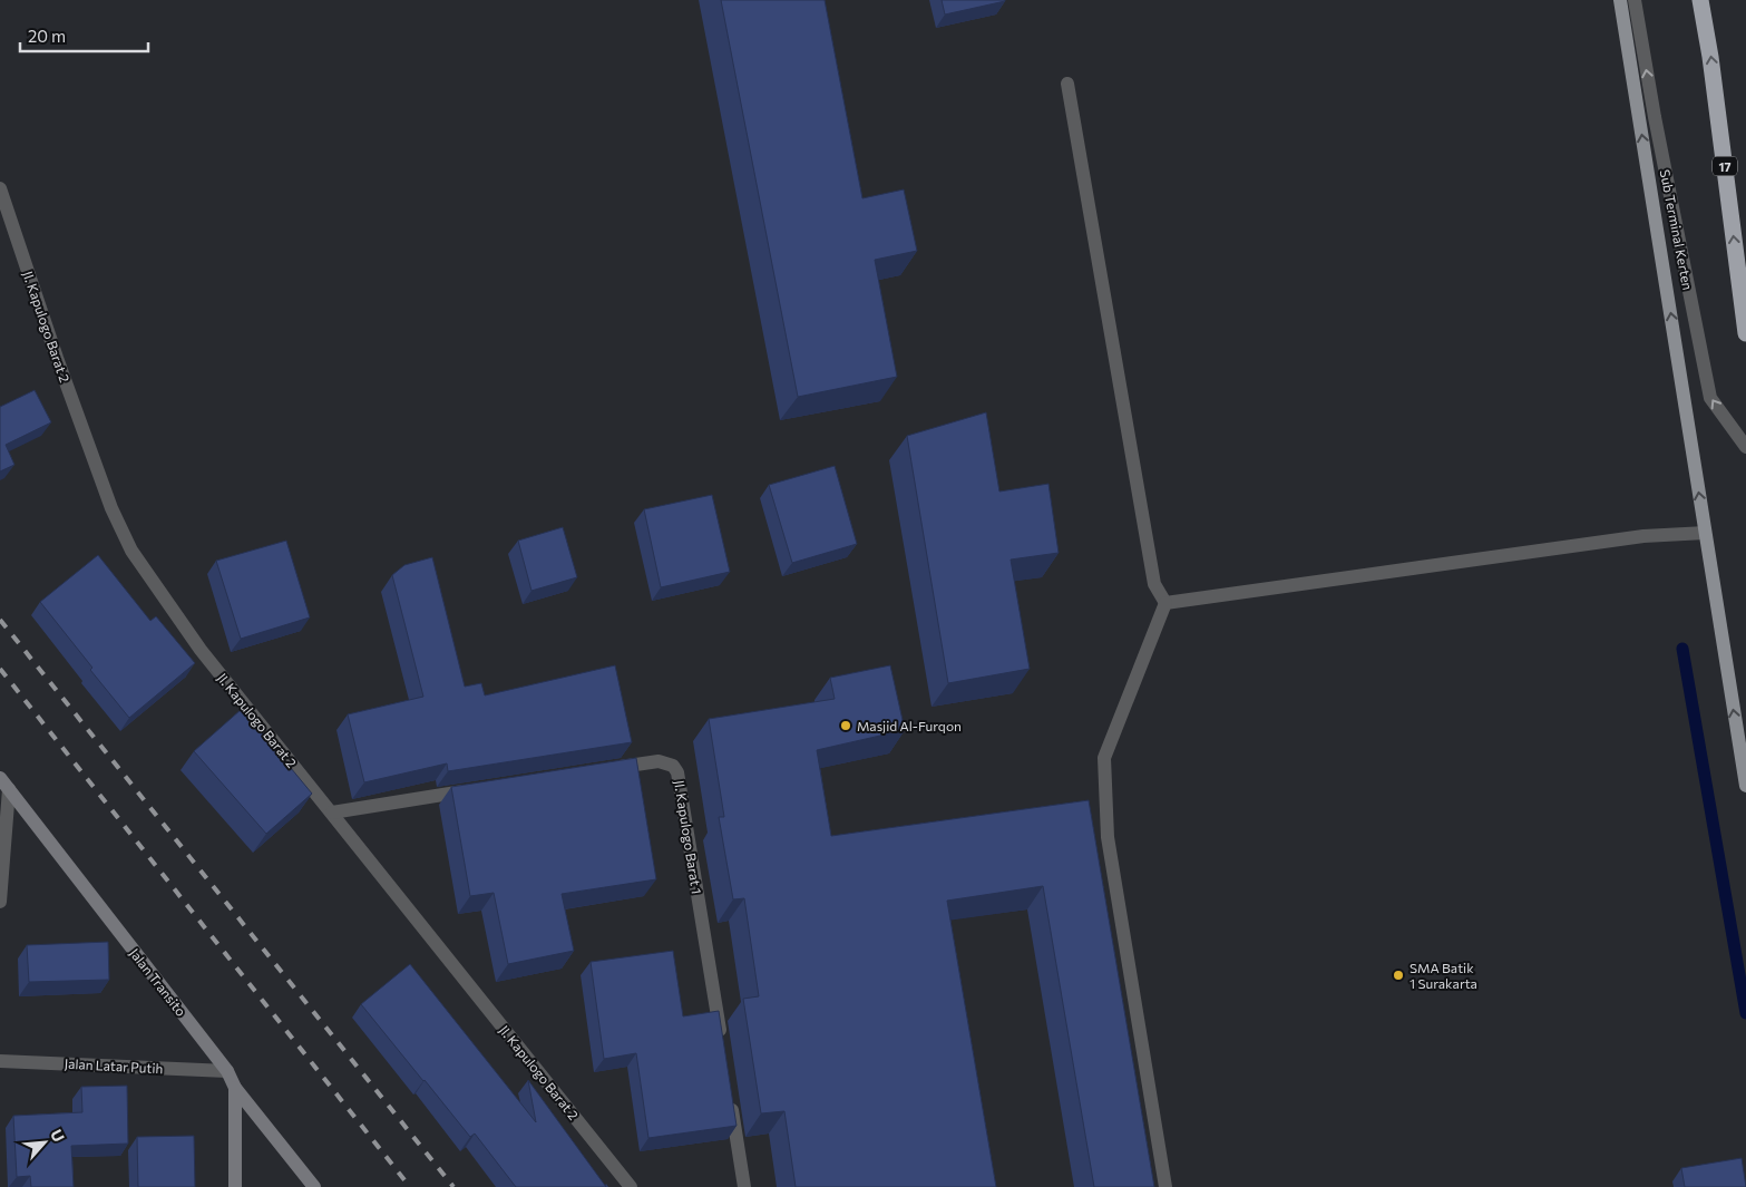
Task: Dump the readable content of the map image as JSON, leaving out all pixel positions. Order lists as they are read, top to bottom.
{
  "streets": {
    "highway": ["17"],
    "street": [
      "Sub Terminal Kerten",
      "Jl. Kapulogo Barat 2",
      "Jl. Kapulogo Barat 1",
      "Jalan Transito",
      "Jalan Latar Putih"
    ]
  },
  "crossings": [
    ["Jalan Transito", "Jalan Latar Putih"]
  ],
  "one_way": ["Sub Terminal Kerten"],
  "places": ["Masjid Al-Furqon", "SMA Batik 1 Surakarta"],
  "scale_bar": "20 m",
  "north": "top right"
}
